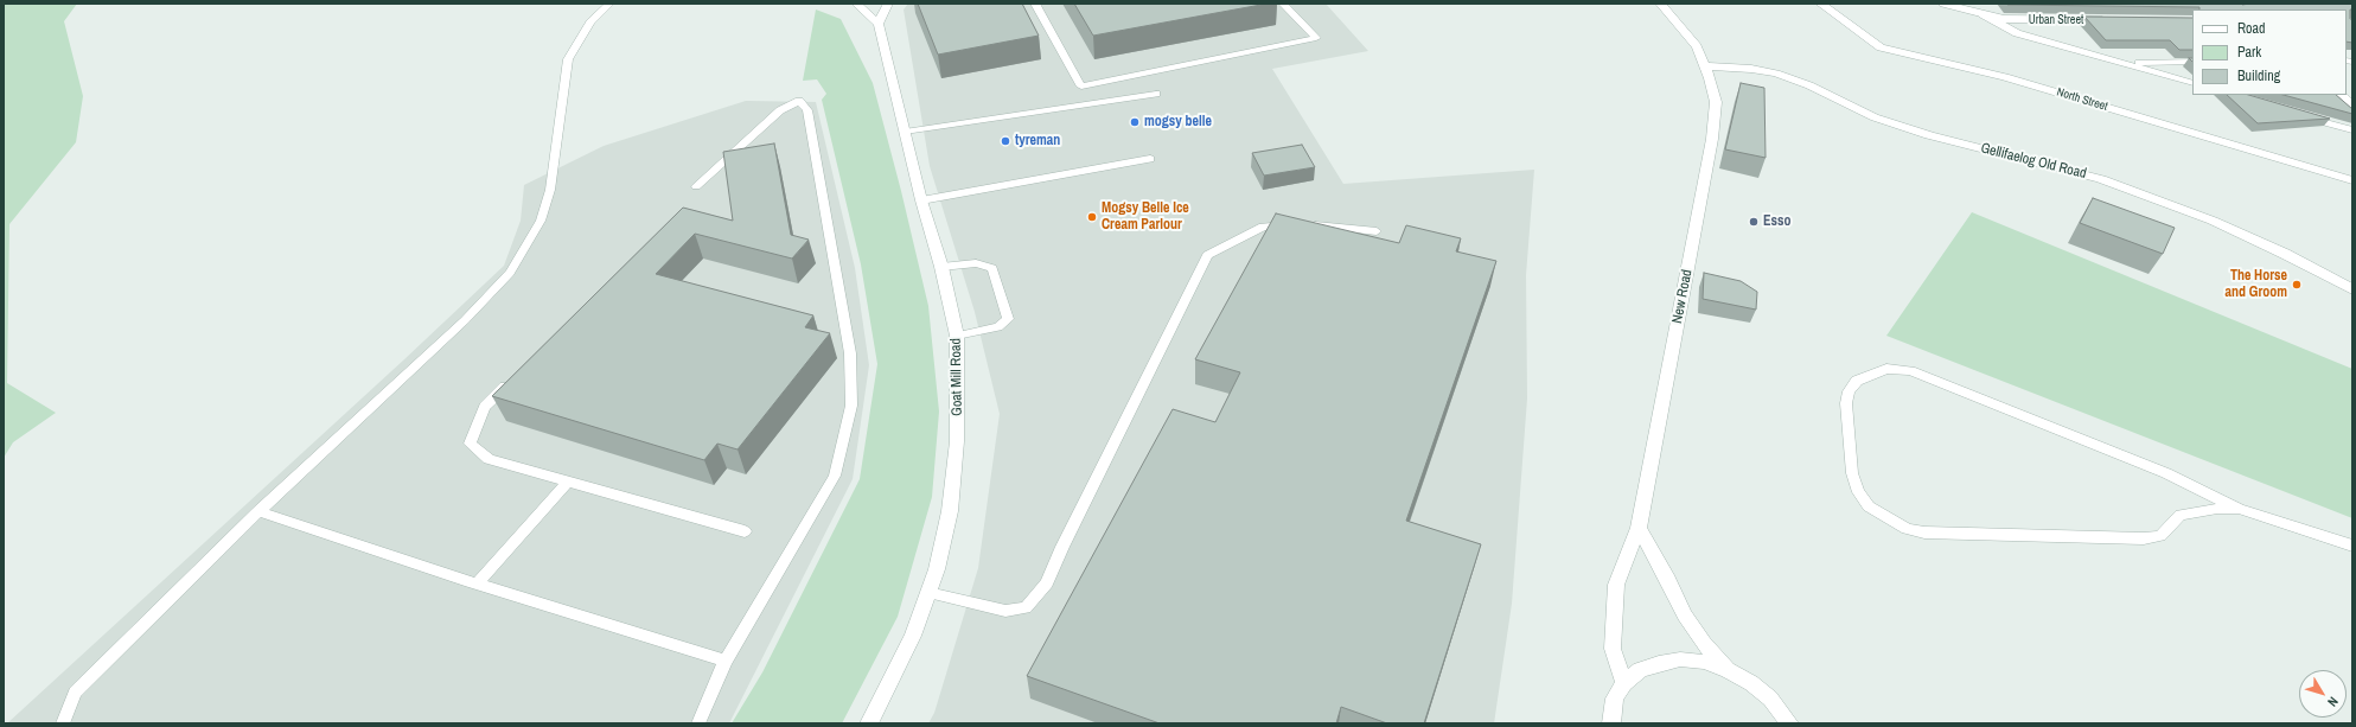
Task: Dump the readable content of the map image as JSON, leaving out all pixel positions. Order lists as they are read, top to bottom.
{
  "streets": {
    "street": [
      "Urban Street",
      "North Street",
      "Gellifaelog Old Road",
      "New Road",
      "Goat Mill Road"
    ]
  },
  "crossings": [
    ["Gellifaelog Old Road", "New Road"]
  ],
  "places": [
    "mogsy belle",
    "tyreman",
    "Mogsy Belle Ice Cream Parlour",
    "Esso",
    "The Horse and Groom"
  ],
  "legend": ["Road", "Park", "Building"],
  "north": "bottom right"
}
